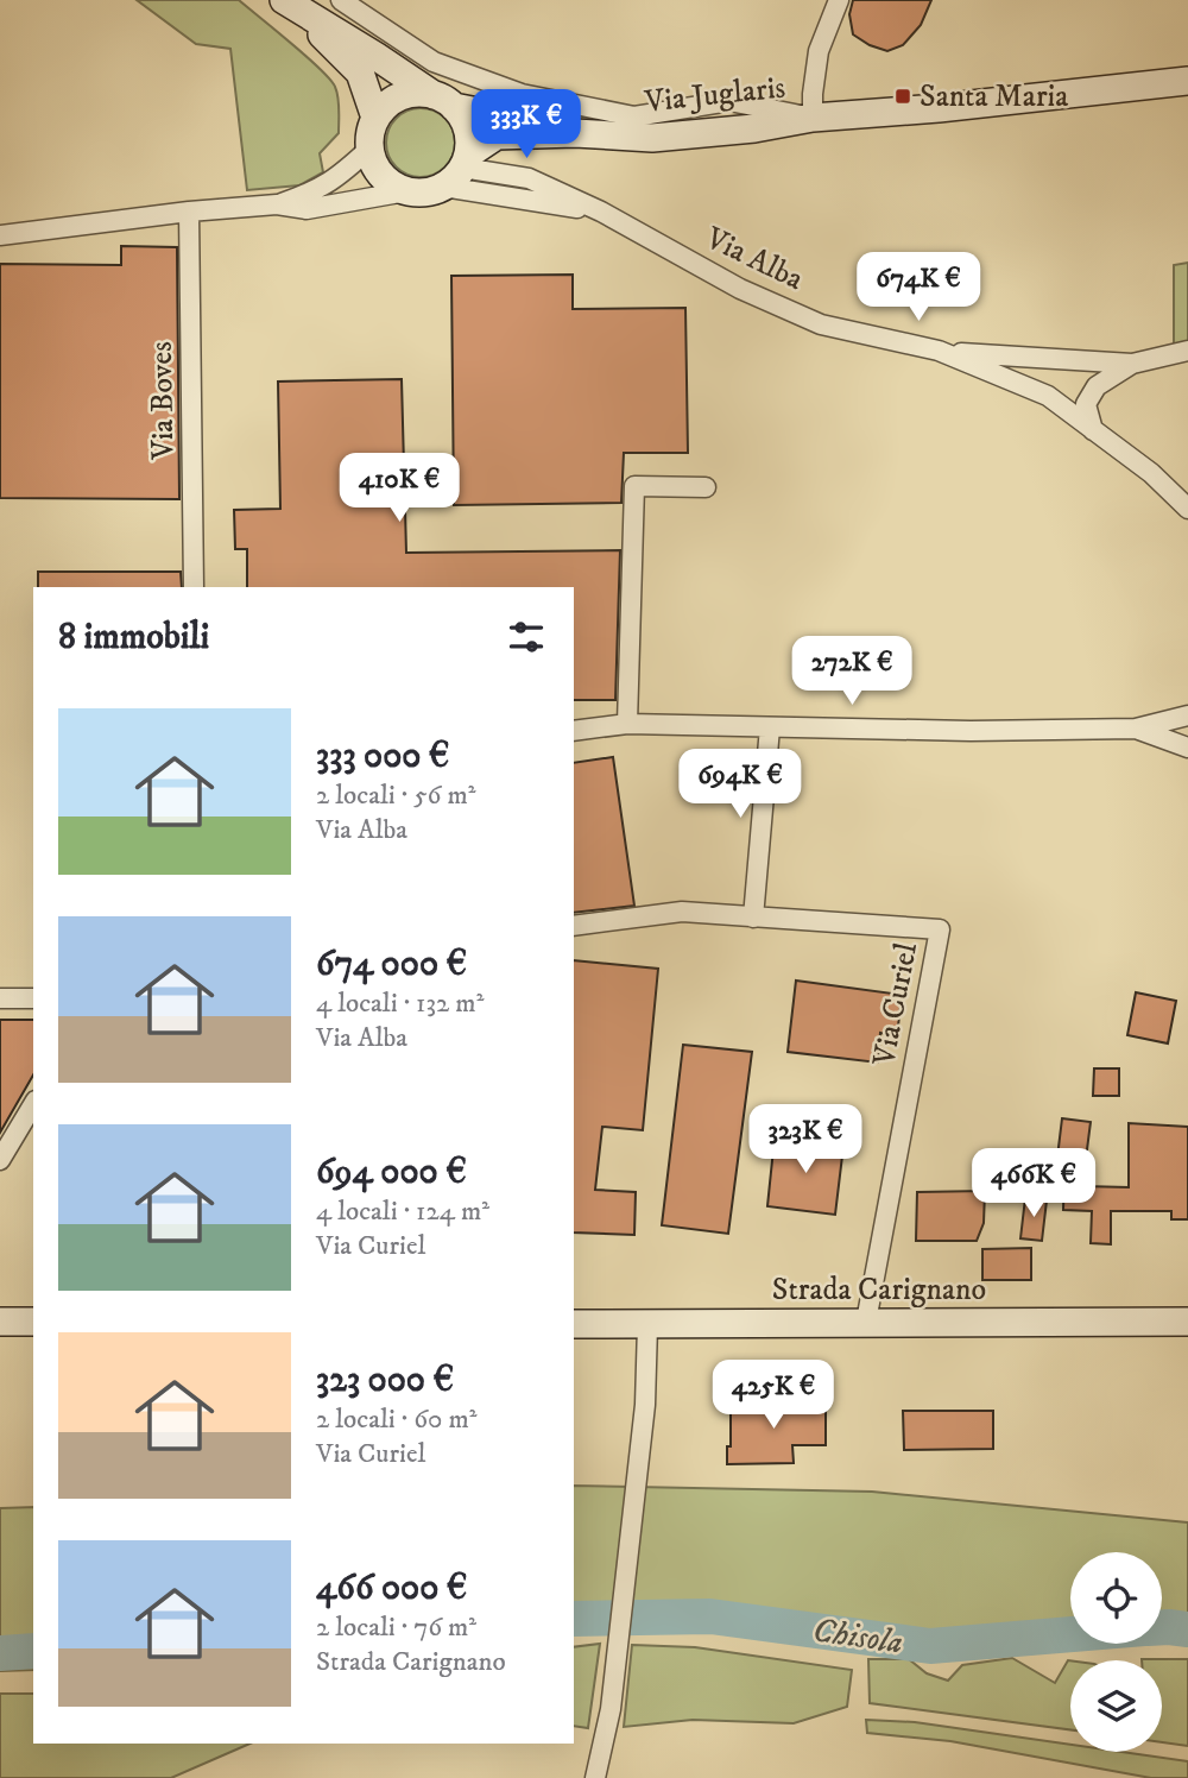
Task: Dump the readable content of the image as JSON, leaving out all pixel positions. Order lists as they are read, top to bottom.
{
  "streets": {
    "street": [
      "Via Juglaris",
      "Via Alba",
      "Via Boves",
      "Via Curiel",
      "Strada Carignano"
    ]
  },
  "crossings": [
    ["Via Juglaris", "Via Alba"],
    ["Via Curiel", "Strada Carignano"]
  ],
  "water": ["Chisola"],
  "places": {
    "transit": ["Santa Maria"]
  },
  "page": {
    "price": [
      "333K €",
      "674K €",
      "410K €",
      "272K €",
      "694K €",
      "323K €",
      "466K €",
      "425K €"
    ],
    "heading": "8 immobili",
    "list": [
      {
        "name": "333 000 €",
        "note": "2 locali · 56 m² · Via Alba"
      },
      {
        "name": "674 000 €",
        "note": "4 locali · 132 m² · Via Alba"
      },
      {
        "name": "694 000 €",
        "note": "4 locali · 124 m² · Via Curiel"
      },
      {
        "name": "323 000 €",
        "note": "2 locali · 60 m² · Via Curiel"
      },
      {
        "name": "466 000 €",
        "note": "2 locali · 76 m² · Strada Carignano"
      }
    ]
  }
}
